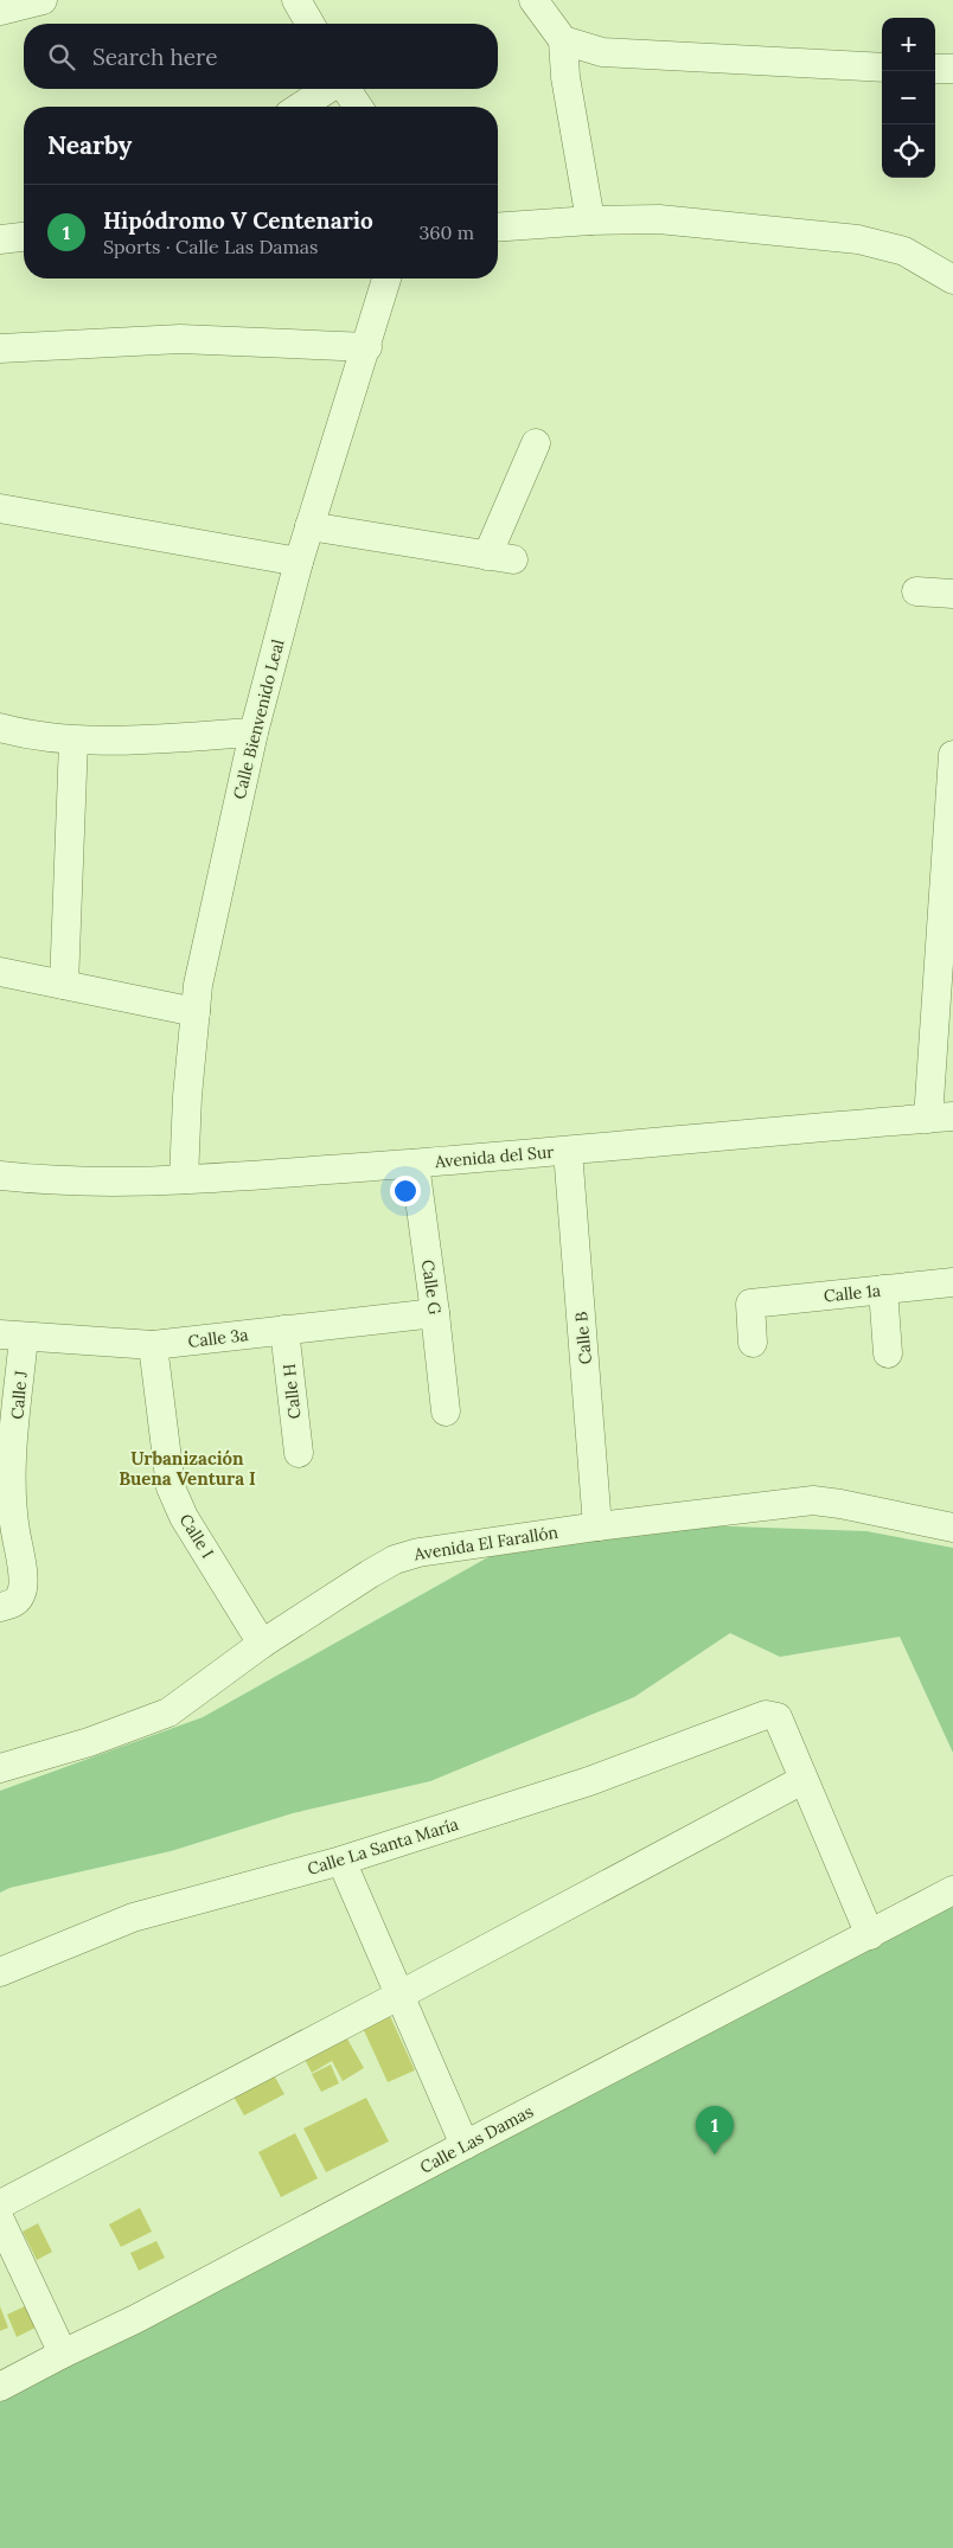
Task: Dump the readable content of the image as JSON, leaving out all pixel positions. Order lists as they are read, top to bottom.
{
  "streets": {
    "street": [
      "Calle Bienvenido Leal",
      "Avenida del Sur",
      "Calle G",
      "Calle 1a",
      "Calle 3a",
      "Calle B",
      "Calle H",
      "Calle J",
      "Calle I",
      "Avenida El Farallón",
      "Calle La Santa María",
      "Calle Las Damas"
    ]
  },
  "crossings": [
    ["Calle Bienvenido Leal", "Avenida del Sur"],
    ["Avenida del Sur", "Calle G"],
    ["Avenida del Sur", "Calle B"],
    ["Calle G", "Calle 3a"],
    ["Calle 3a", "Calle H"],
    ["Calle 3a", "Calle J"],
    ["Calle 3a", "Calle I"],
    ["Calle B", "Avenida El Farallón"],
    ["Calle I", "Avenida El Farallón"]
  ],
  "districts": ["Urbanización Buena Ventura I"],
  "page": {
    "map_buttons": ["+", "−"],
    "search": "Search here",
    "heading": "Nearby",
    "list": [
      {
        "mark": "1",
        "name": "Hipódromo V Centenario",
        "note": "Sports · Calle Las Damas",
        "value": "360 m"
      }
    ],
    "pins": "1"
  }
}
